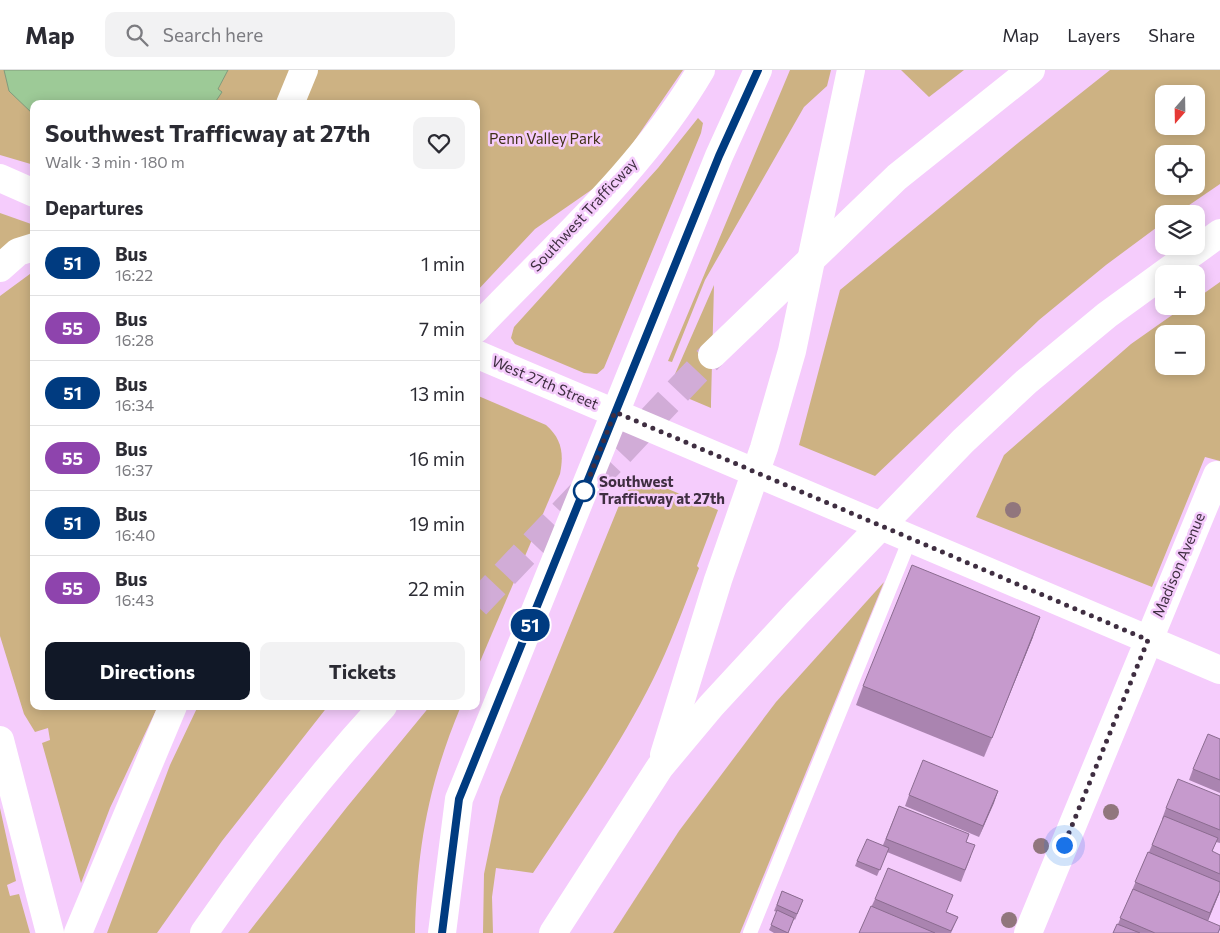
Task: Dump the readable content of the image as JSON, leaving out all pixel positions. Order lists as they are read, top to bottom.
{
  "streets": {
    "main road": ["Southwest Trafficway", "West 27th Street", "Madison Avenue"]
  },
  "crossings": [
    ["West 27th Street", "Madison Avenue"]
  ],
  "parks": ["Penn Valley Park"],
  "places": ["Southwest Trafficway at 27th"],
  "lines": ["bus line 51"],
  "north": "bottom",
  "page": {
    "header": "Map",
    "search": "Search here",
    "nav": ["Map", "Layers", "Share"],
    "on_map": "51",
    "map_buttons": ["+", "−"],
    "heading": [
      ["Southwest Trafficway at 27th", "Walk · 3 min · 180 m"],
      "Departures"
    ],
    "list": [
      {
        "mark": "51",
        "name": "Bus",
        "note": "16:22",
        "value": "1 min"
      },
      {
        "mark": "55",
        "name": "Bus",
        "note": "16:28",
        "value": "7 min"
      },
      {
        "mark": "51",
        "name": "Bus",
        "note": "16:34",
        "value": "13 min"
      },
      {
        "mark": "55",
        "name": "Bus",
        "note": "16:37",
        "value": "16 min"
      },
      {
        "mark": "51",
        "name": "Bus",
        "note": "16:40",
        "value": "19 min"
      },
      {
        "mark": "55",
        "name": "Bus",
        "note": "16:43",
        "value": "22 min"
      }
    ],
    "buttons": ["Directions", "Tickets"]
  }
}
